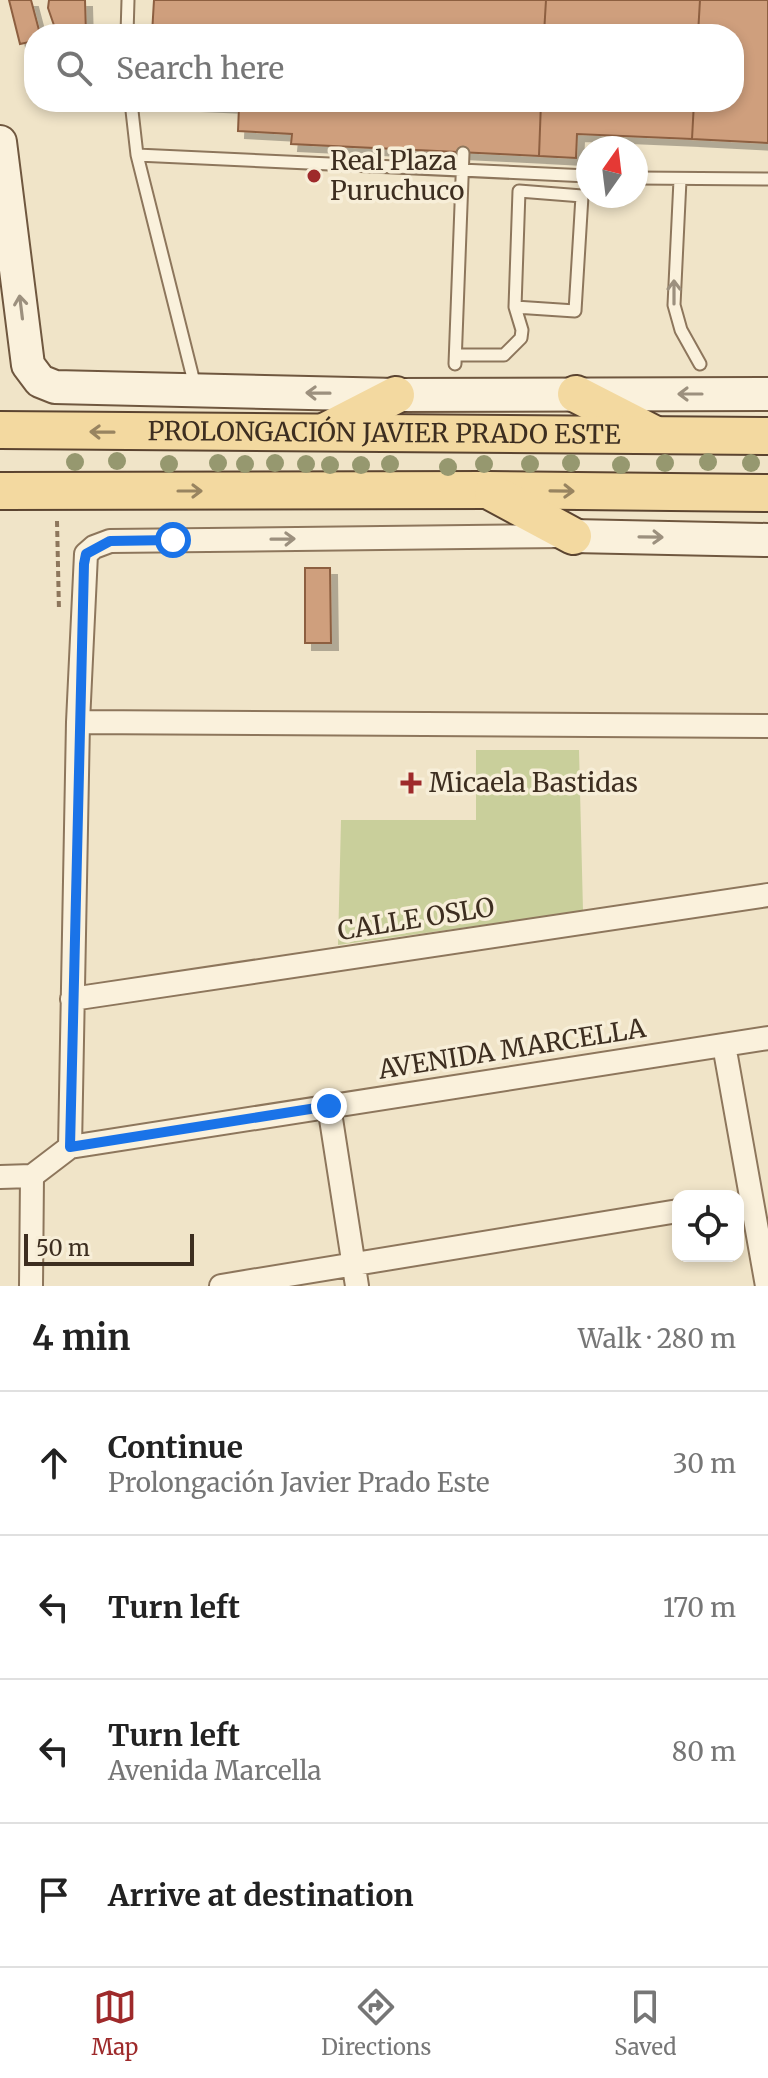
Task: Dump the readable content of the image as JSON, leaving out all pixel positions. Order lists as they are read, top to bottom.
{
  "streets": {
    "main road": ["PROLONGACIÓN JAVIER PRADO ESTE"],
    "street": ["CALLE OSLO", "AVENIDA MARCELLA"]
  },
  "places": {
    "other": ["Real Plaza Puruchuco"],
    "health": ["Micaela Bastidas"]
  },
  "scale_bar": "50 m",
  "north": "top",
  "page": {
    "search": "Search here",
    "scale": "50 m",
    "heading": ["4 min", "Walk · 280 m"],
    "list": [
      ["Continue", "Prolongación Javier Prado Este", "30 m"],
      ["Turn left", "170 m"],
      ["Turn left", "Avenida Marcella", "80 m"],
      "Arrive at destination"
    ],
    "nav": ["Map", "Directions", "Saved"]
  }
}
